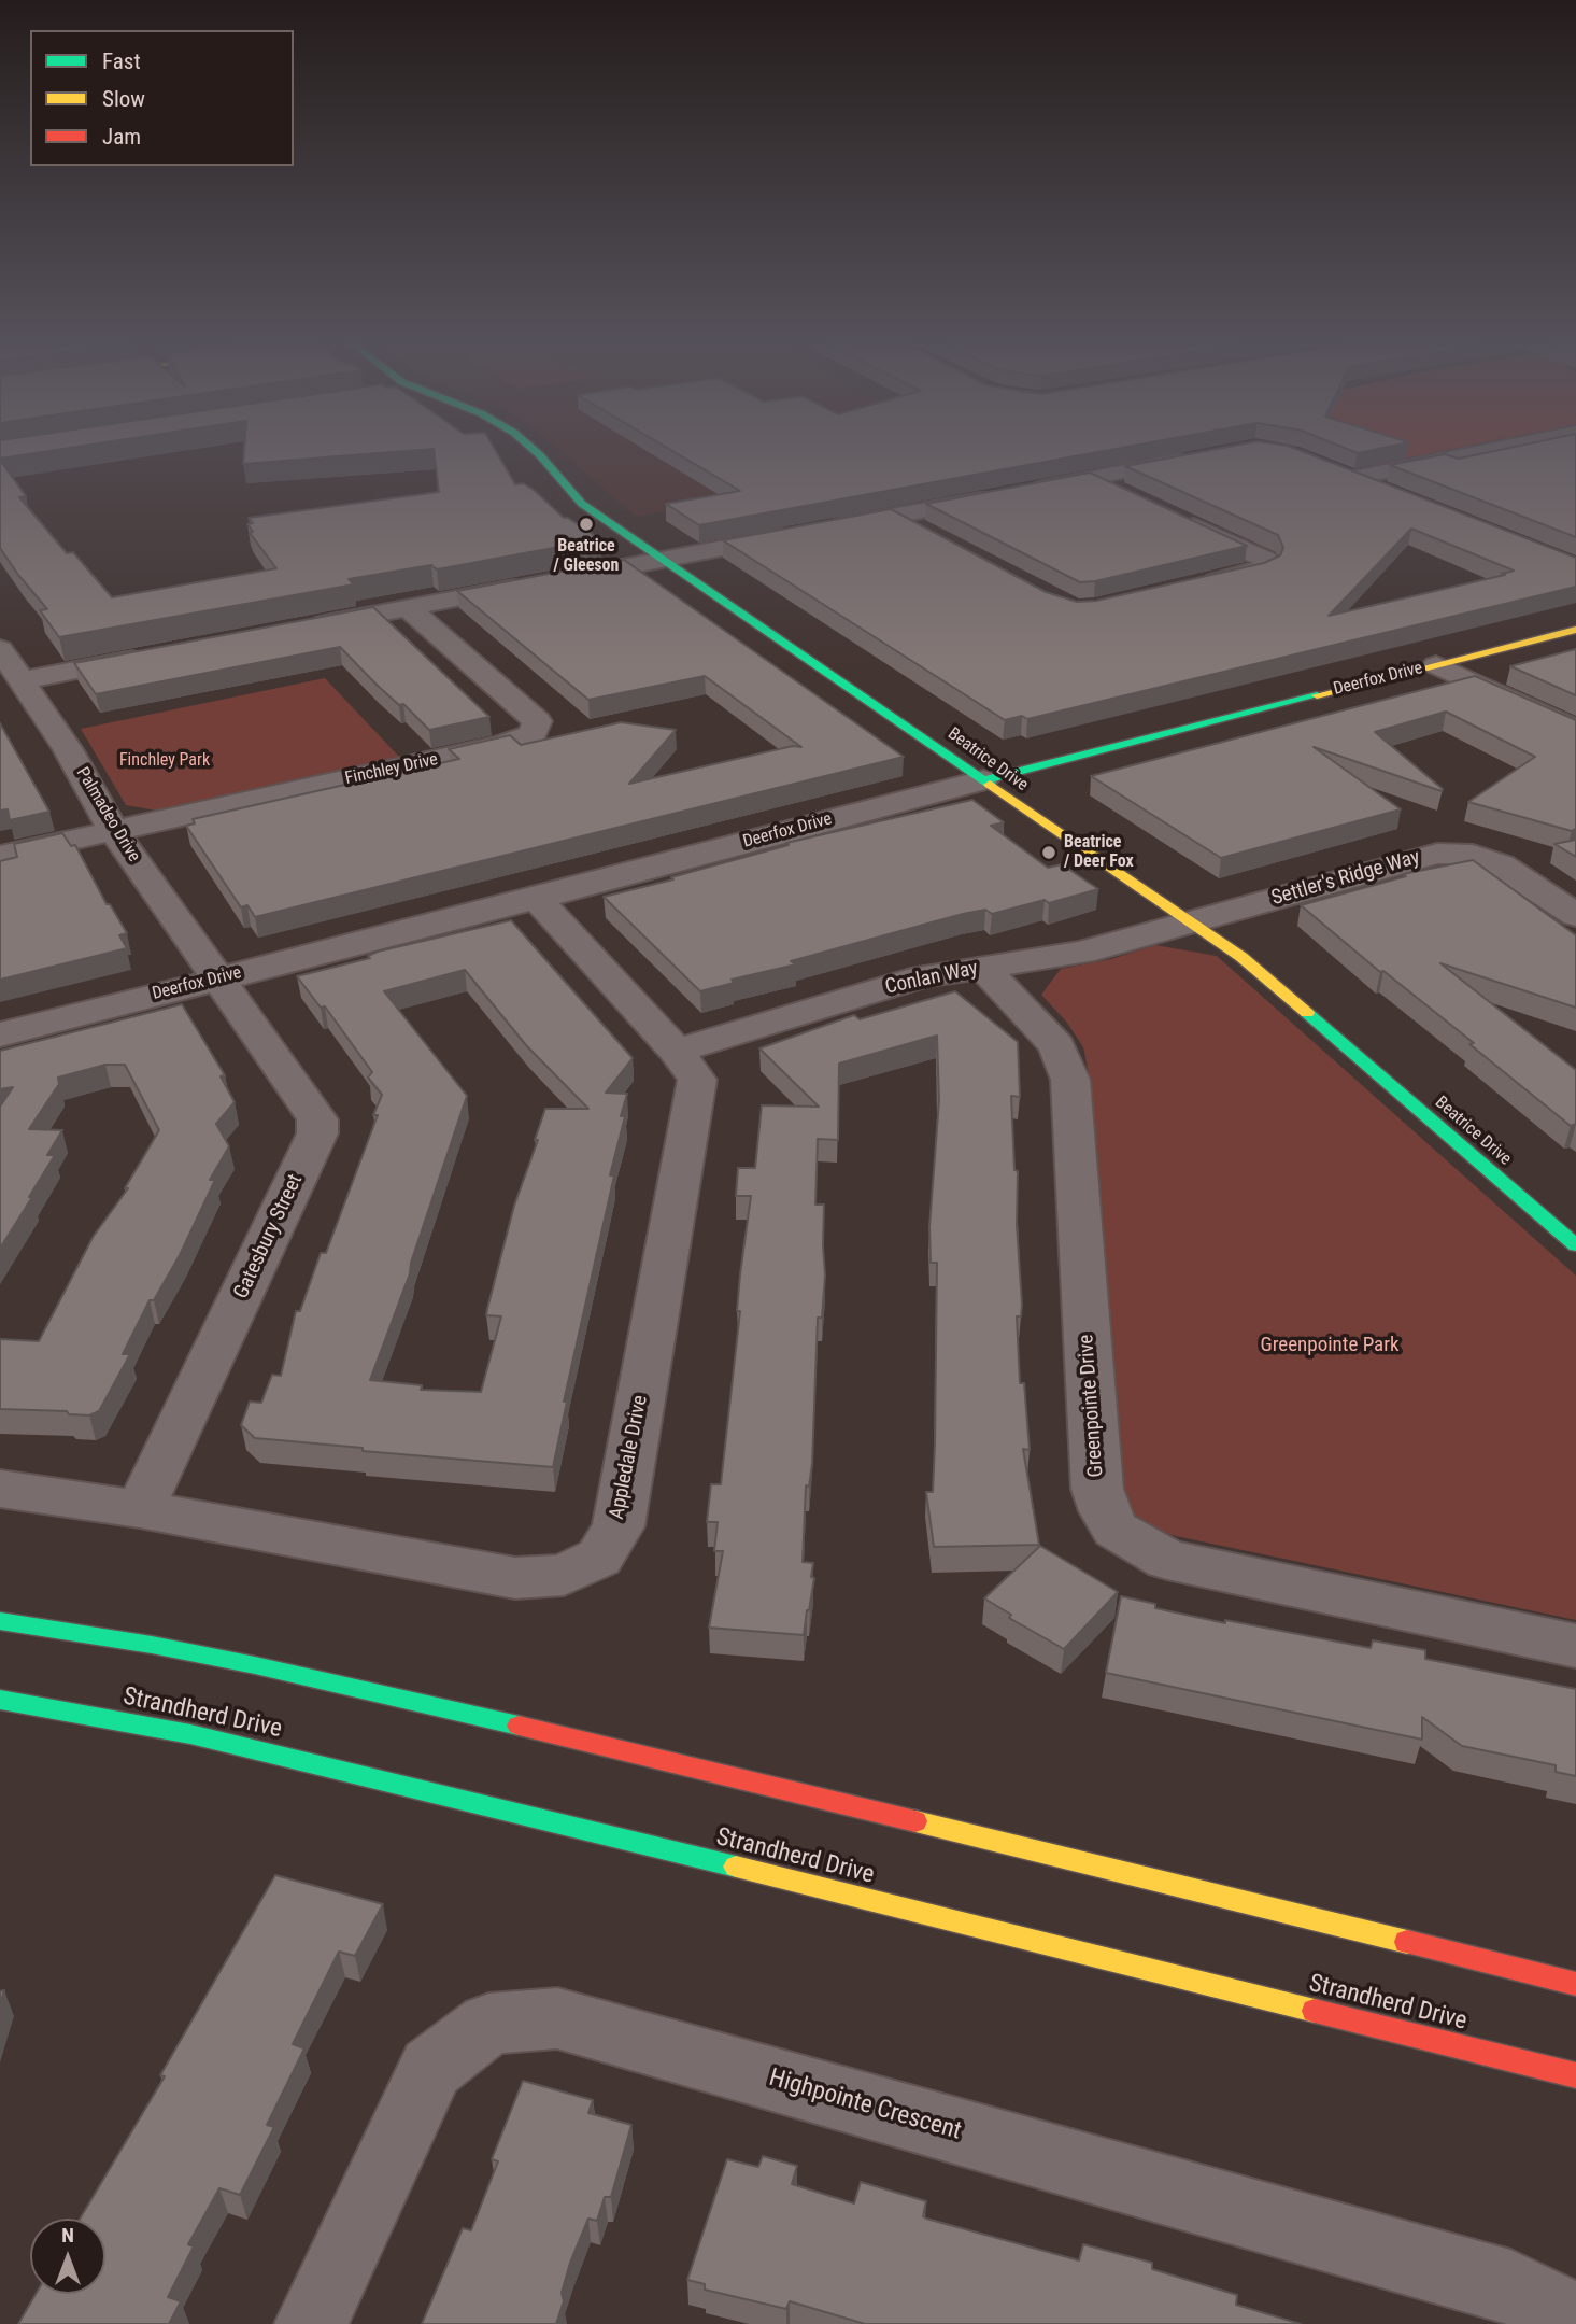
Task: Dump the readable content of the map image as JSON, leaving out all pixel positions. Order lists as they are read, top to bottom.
{
  "streets": {
    "street": [
      "Deerfox Drive",
      "Beatrice Drive",
      "Finchley Drive",
      "Palmadeo Drive",
      "Settler's Ridge Way",
      "Conlan Way",
      "Gatesbury Street",
      "Greenpointe Drive",
      "Appledale Drive",
      "Strandherd Drive",
      "Highpointe Crescent"
    ]
  },
  "crossings": [
    ["Deerfox Drive", "Beatrice Drive"],
    ["Deerfox Drive", "Palmadeo Drive"],
    ["Deerfox Drive", "Gatesbury Street"],
    ["Deerfox Drive", "Appledale Drive"],
    ["Beatrice Drive", "Settler's Ridge Way"],
    ["Beatrice Drive", "Conlan Way"],
    ["Finchley Drive", "Palmadeo Drive"],
    ["Palmadeo Drive", "Gatesbury Street"],
    ["Settler's Ridge Way", "Conlan Way"],
    ["Conlan Way", "Greenpointe Drive"],
    ["Conlan Way", "Appledale Drive"],
    ["Gatesbury Street", "Appledale Drive"]
  ],
  "parks": ["Finchley Park", "Greenpointe Park"],
  "places": ["Beatrice / Gleeson", "Beatrice / Deer Fox"],
  "legend": ["Fast", "Slow", "Jam"],
  "north": "top"
}
